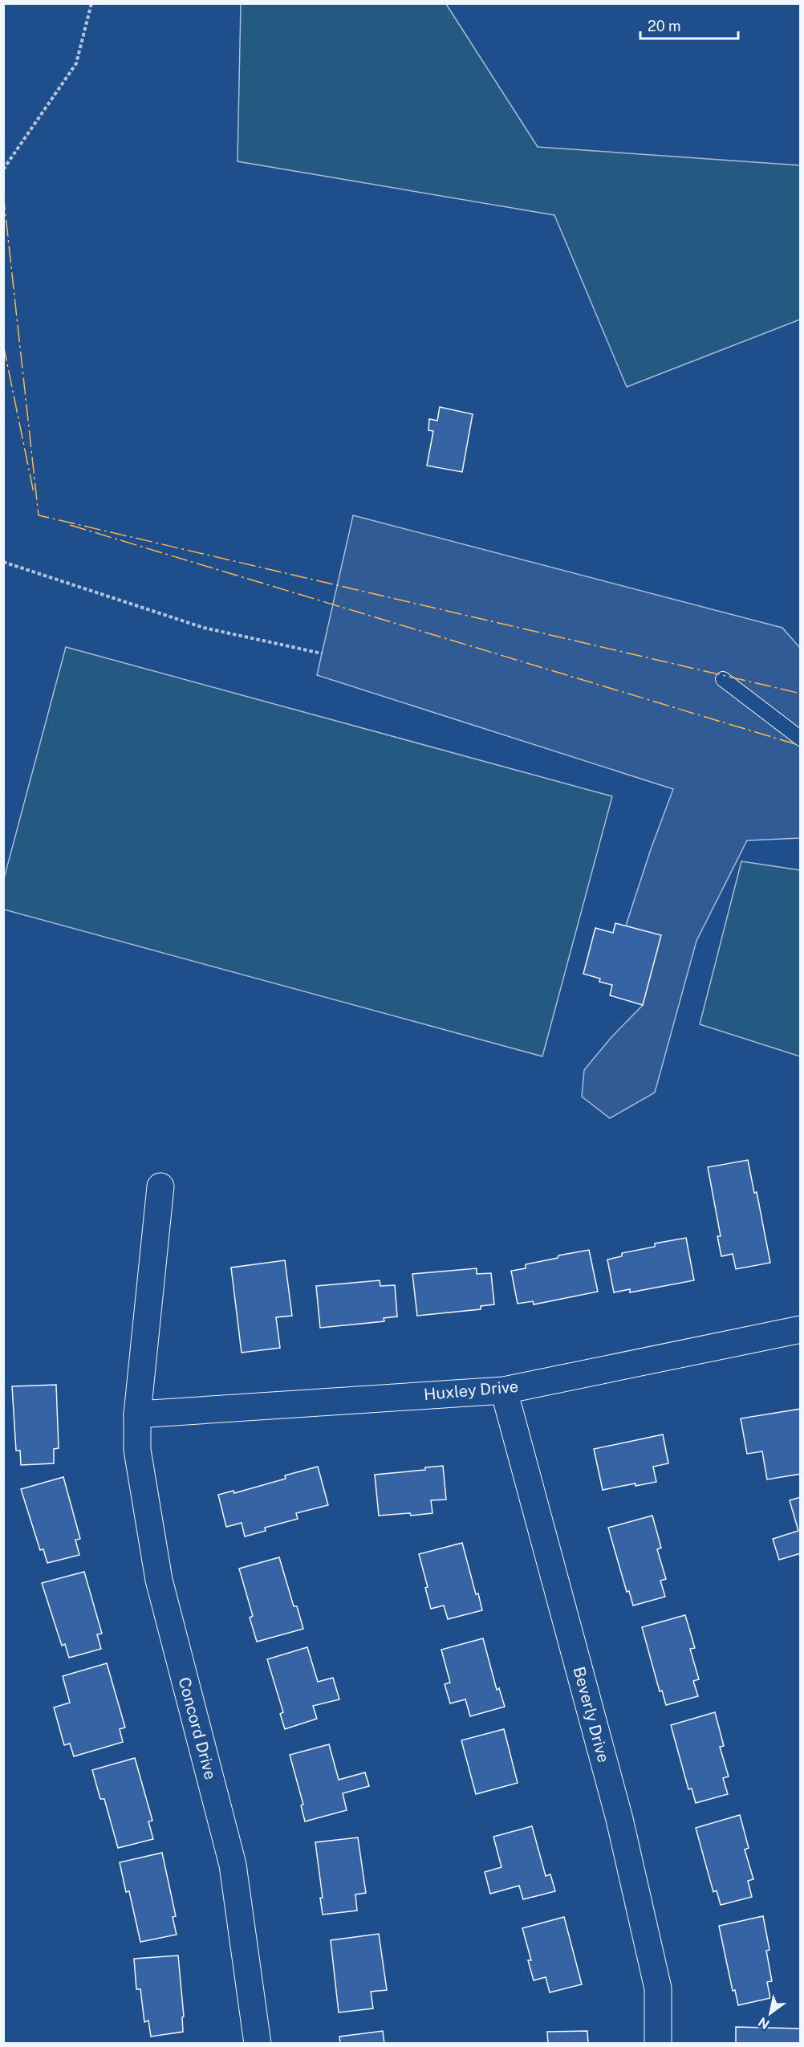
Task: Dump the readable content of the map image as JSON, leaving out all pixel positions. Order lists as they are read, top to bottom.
{
  "streets": {
    "street": ["Huxley Drive", "Beverly Drive", "Concord Drive"]
  },
  "crossings": [
    ["Huxley Drive", "Beverly Drive"],
    ["Huxley Drive", "Concord Drive"]
  ],
  "scale_bar": "20 m",
  "north": "bottom left"
}
